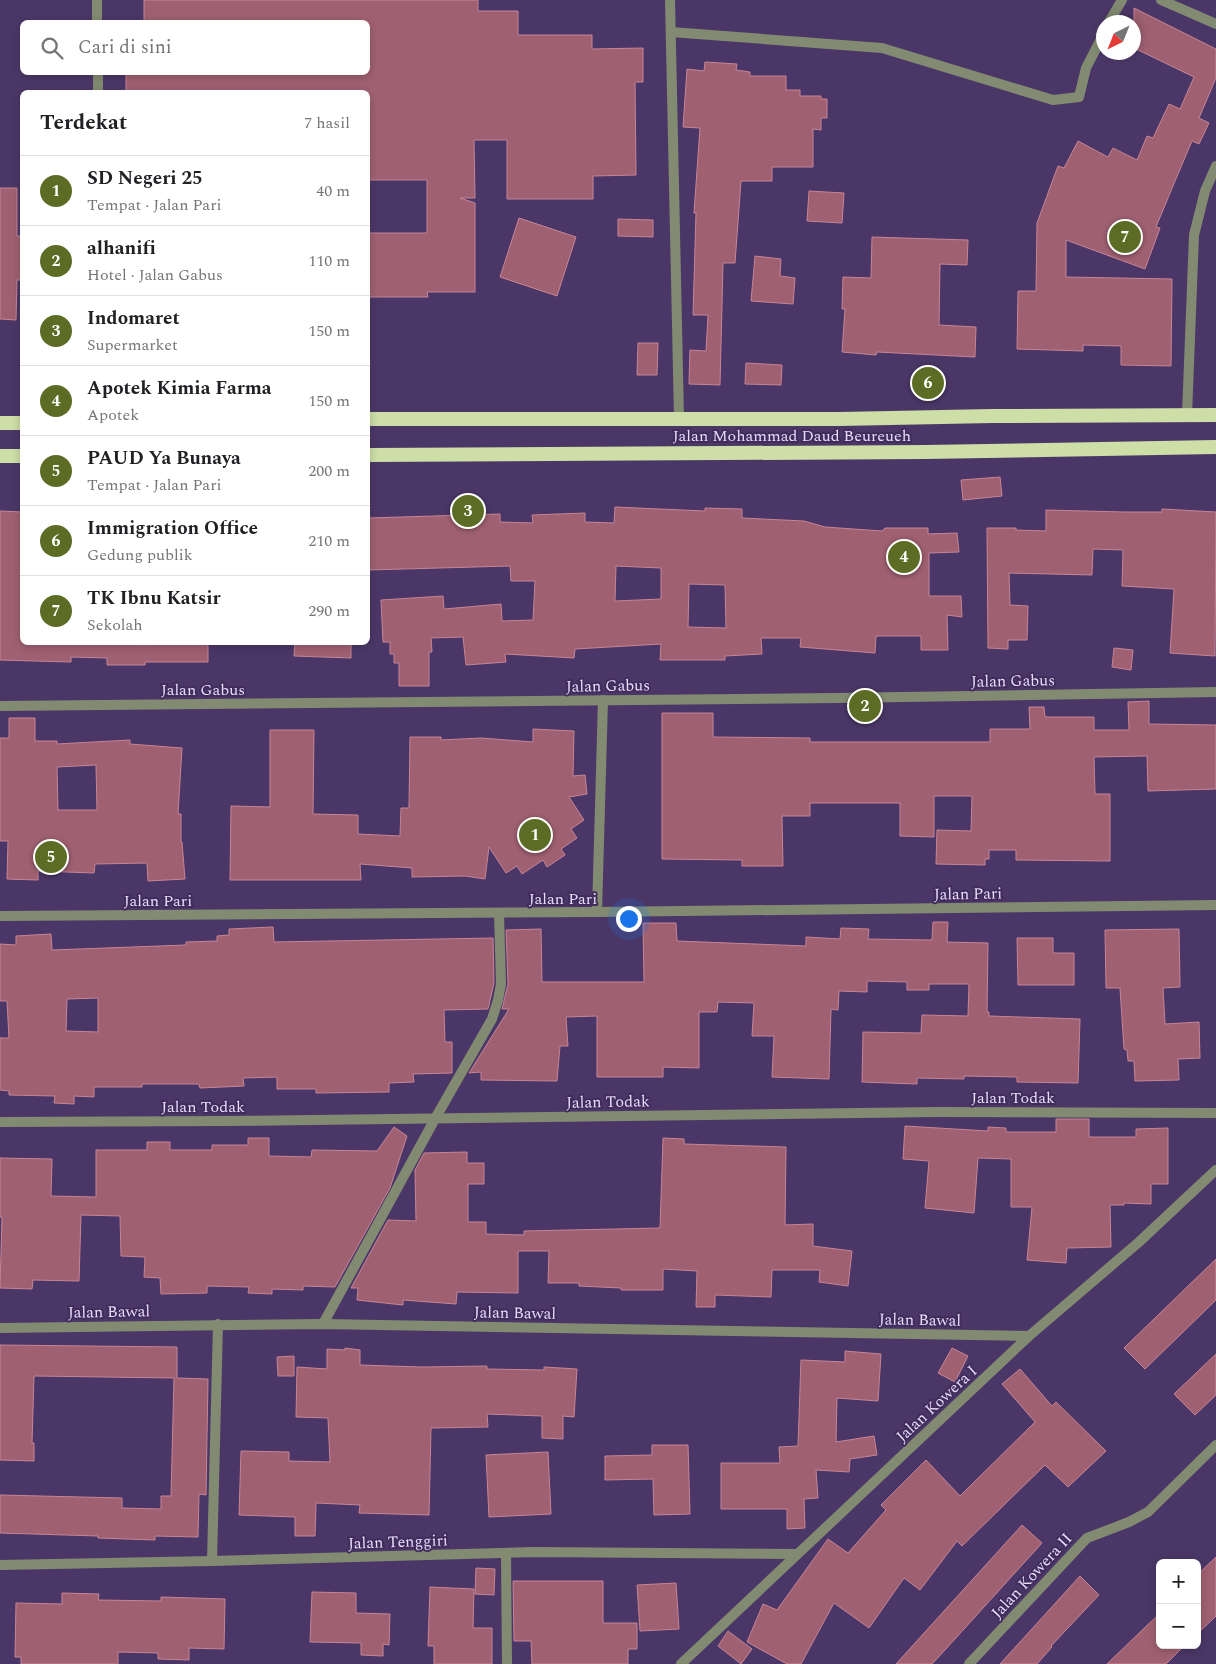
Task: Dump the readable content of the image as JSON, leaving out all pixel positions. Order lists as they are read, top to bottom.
{
  "streets": {
    "highway": ["Jalan Mohammad Daud Beureueh"],
    "street": [
      "Jalan Gabus",
      "Jalan Pari",
      "Jalan Todak",
      "Jalan Bawal",
      "Jalan Kowera I",
      "Jalan Tenggiri",
      "Jalan Kowera II"
    ]
  },
  "crossings": [
    ["Jalan Bawal", "Jalan Kowera I"],
    ["Jalan Kowera I", "Jalan Tenggiri"]
  ],
  "north": "bottom left",
  "page": {
    "search": "Cari di sini",
    "heading": ["Terdekat", "7 hasil"],
    "list": [
      {
        "mark": "1",
        "name": "SD Negeri 25",
        "note": "Tempat · Jalan Pari",
        "value": "40 m"
      },
      {
        "mark": "2",
        "name": "alhanifi",
        "note": "Hotel · Jalan Gabus",
        "value": "110 m"
      },
      {
        "mark": "3",
        "name": "Indomaret",
        "note": "Supermarket",
        "value": "150 m"
      },
      {
        "mark": "4",
        "name": "Apotek Kimia Farma",
        "note": "Apotek",
        "value": "150 m"
      },
      {
        "mark": "5",
        "name": "PAUD Ya Bunaya",
        "note": "Tempat · Jalan Pari",
        "value": "200 m"
      },
      {
        "mark": "6",
        "name": "Immigration Office",
        "note": "Gedung publik",
        "value": "210 m"
      },
      {
        "mark": "7",
        "name": "TK Ibnu Katsir",
        "note": "Sekolah",
        "value": "290 m"
      }
    ],
    "pins": [
      "7",
      "6",
      "3",
      "4",
      "2",
      "1",
      "5"
    ],
    "map_buttons": ["+", "−"]
  }
}
